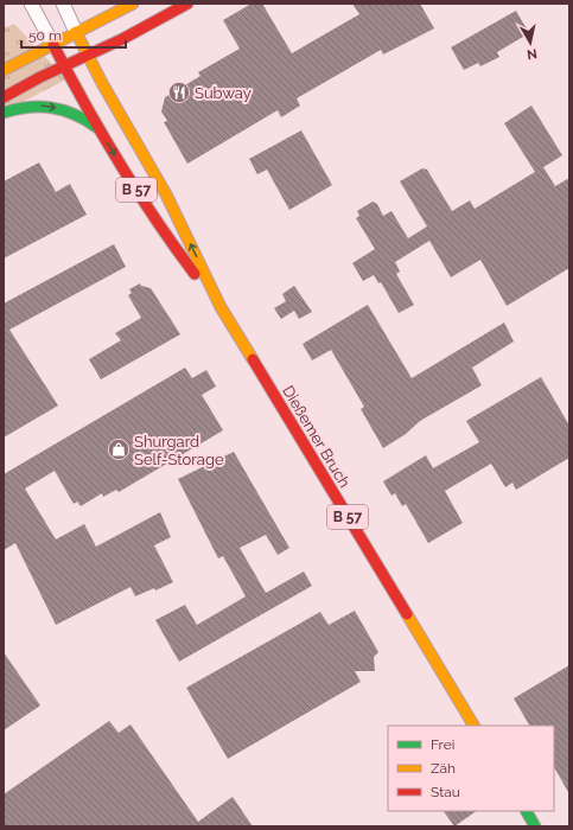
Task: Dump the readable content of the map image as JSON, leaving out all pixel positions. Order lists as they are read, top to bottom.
{
  "streets": {
    "main road": ["B 57", "Dießemer Bruch"]
  },
  "places": {
    "restaurant": ["Subway"],
    "shop": ["Shurgard Self-Storage"]
  },
  "legend": ["Frei", "Zäh", "Stau"],
  "scale_bar": "50 m",
  "north": "bottom"
}
